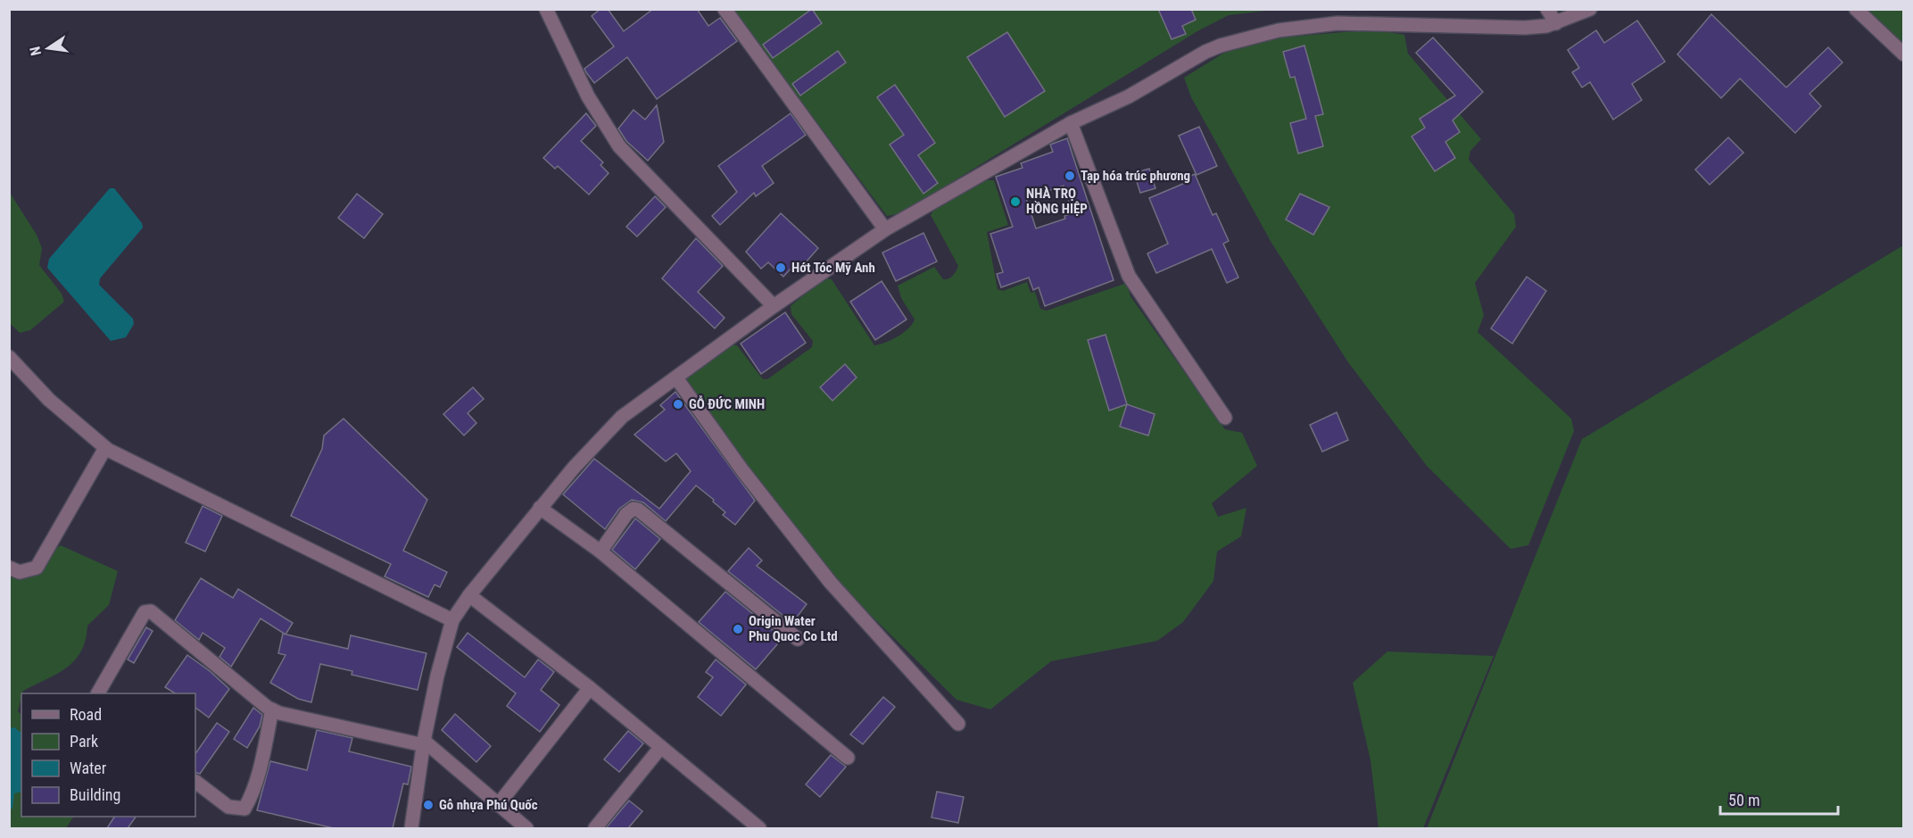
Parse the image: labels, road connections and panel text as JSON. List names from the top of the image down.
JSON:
{
  "places": [
    "Tạp hóa trúc phương",
    "NHÀ TRỌ HỒNG HIỆP",
    "Hớt Tóc Mỹ Anh",
    "GỖ ĐỨC MINH",
    "Origin Water Phu Quoc Co Ltd",
    "Gỗ nhựa Phú Quốc"
  ],
  "legend": [
    "Road",
    "Park",
    "Water",
    "Building"
  ],
  "scale_bar": "50 m",
  "north": "left"
}
